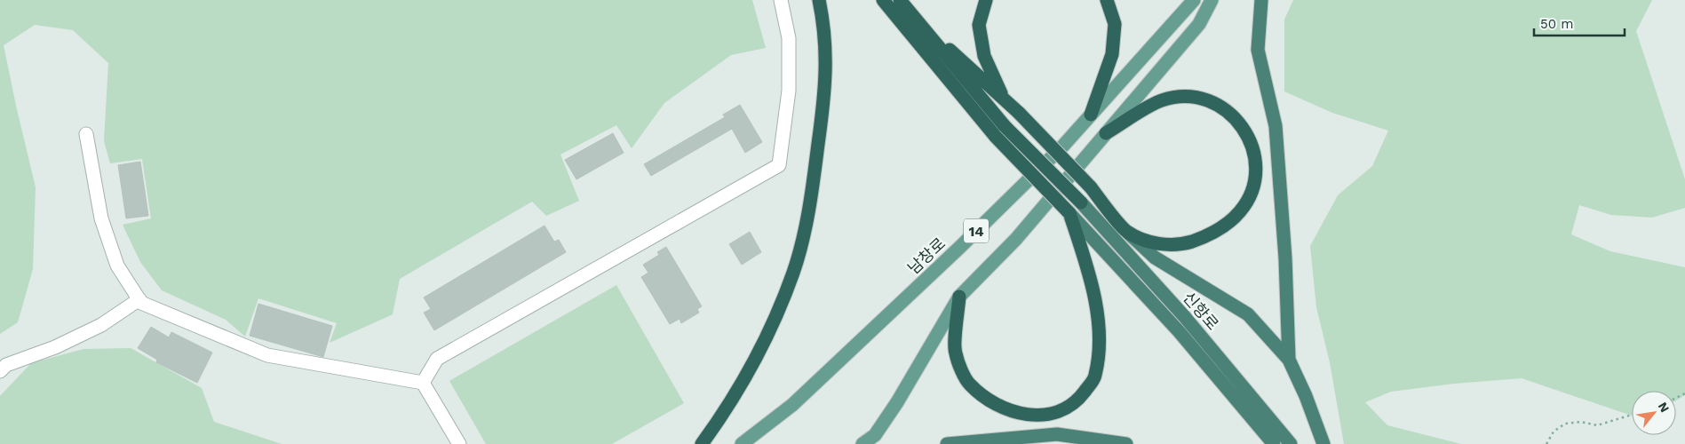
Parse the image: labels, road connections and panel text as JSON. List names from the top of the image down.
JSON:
{
  "streets": {
    "highway": ["신항로"],
    "main road": ["14", "남창로"]
  },
  "scale_bar": "50 m",
  "north": "top right"
}
